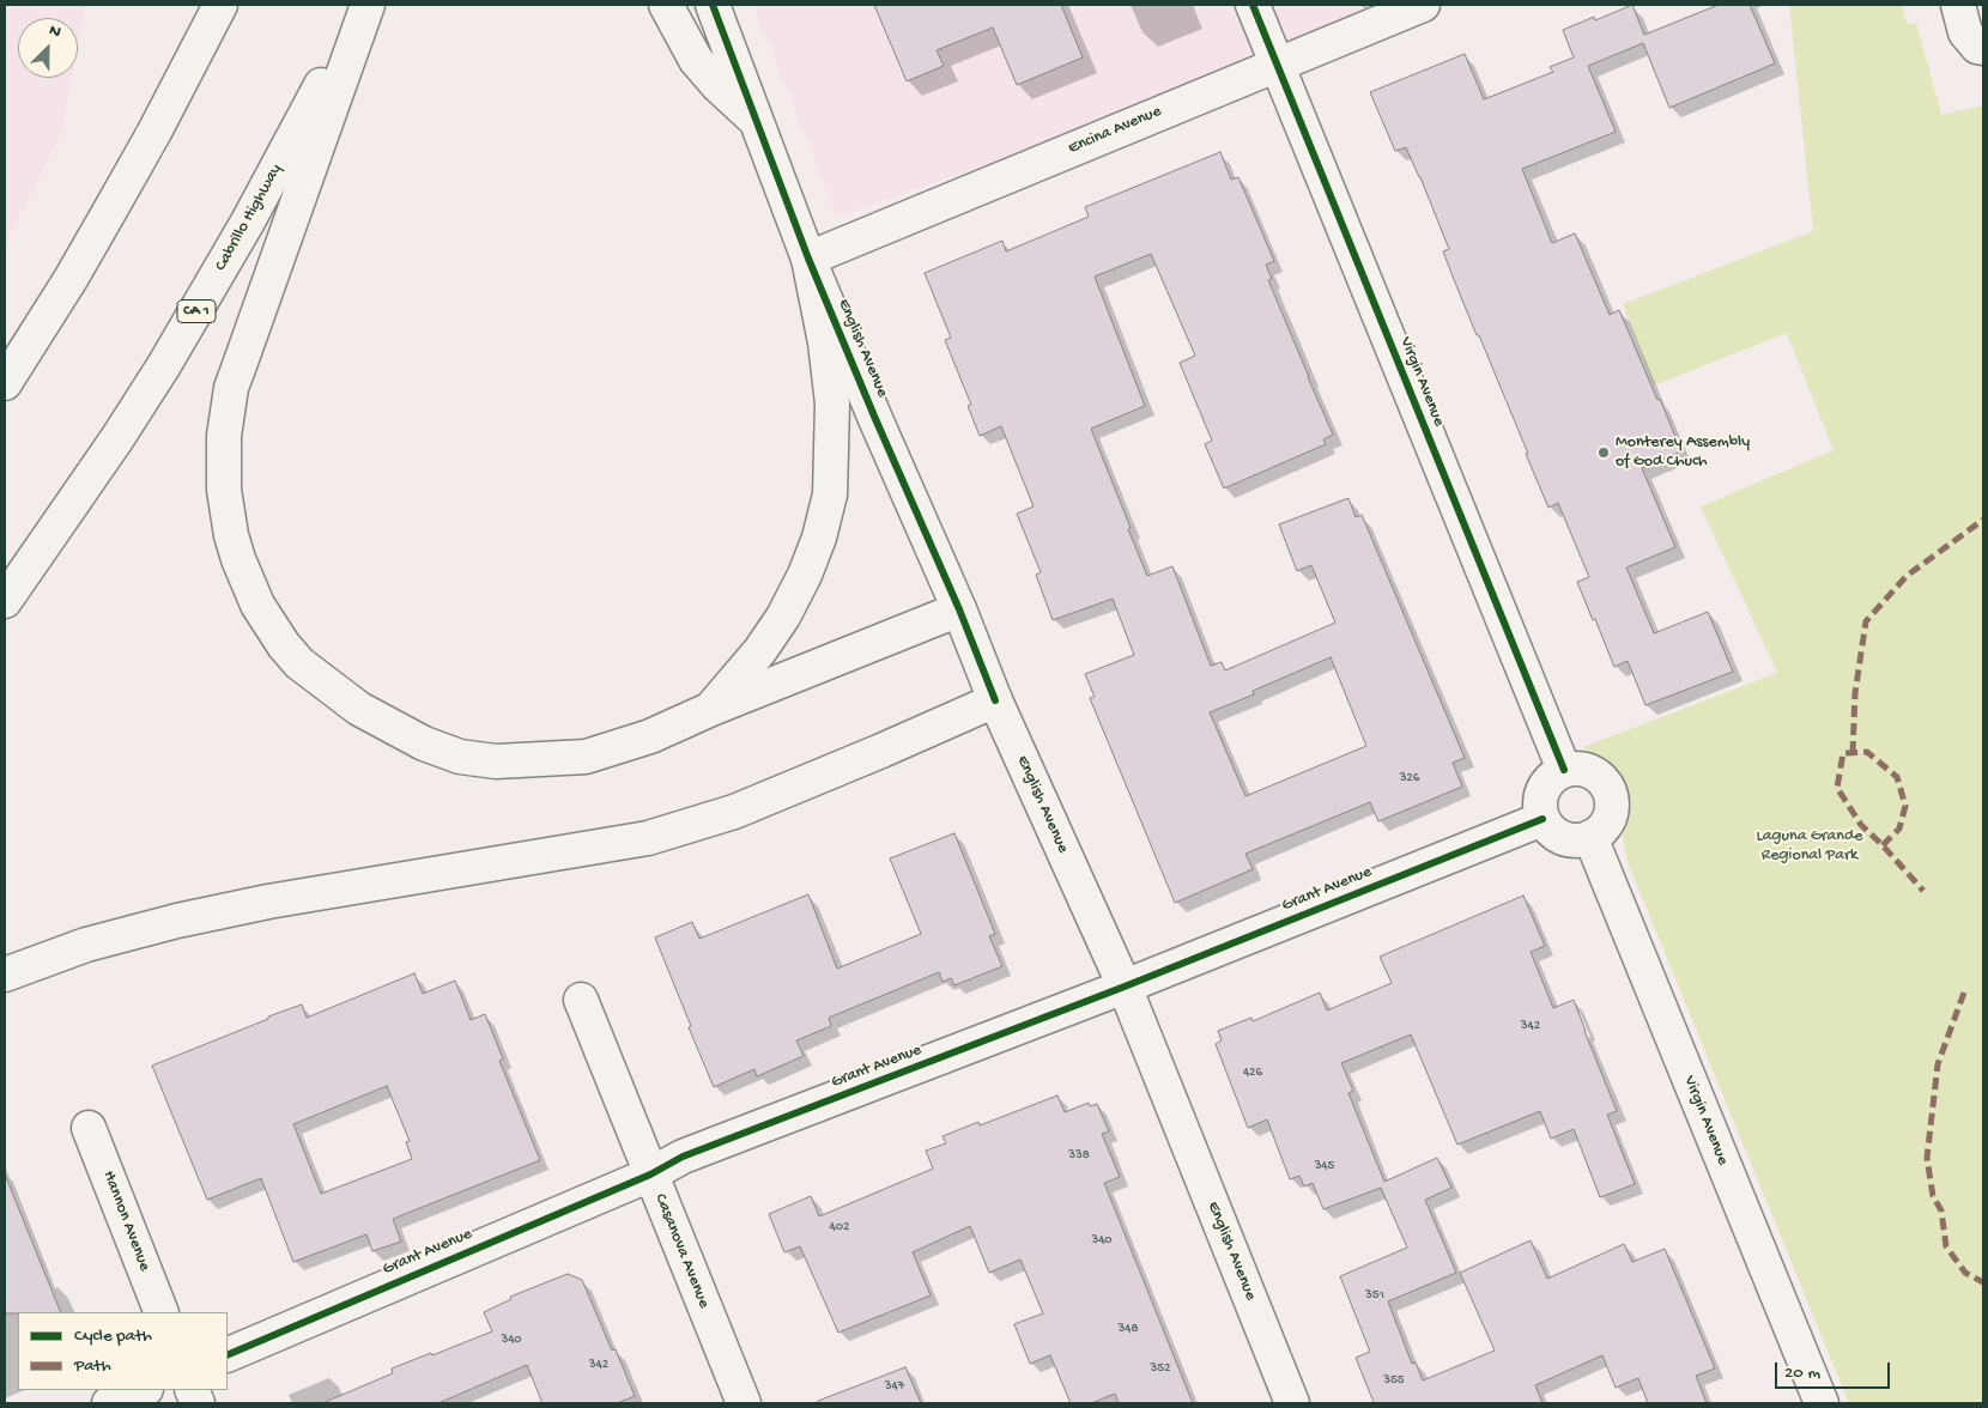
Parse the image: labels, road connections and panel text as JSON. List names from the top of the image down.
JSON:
{
  "streets": {
    "main road": [
      "Encina Avenue",
      "Cabrillo Highway",
      "CA 1",
      "English Avenue",
      "Virgin Avenue",
      "Grant Avenue",
      "Hannon Avenue",
      "Casanova Avenue"
    ]
  },
  "crossings": [
    ["Encina Avenue", "English Avenue"],
    ["Encina Avenue", "Virgin Avenue"],
    ["English Avenue", "Grant Avenue"],
    ["Virgin Avenue", "Grant Avenue"],
    ["Grant Avenue", "Casanova Avenue"]
  ],
  "parks": ["Laguna Grande Regional Park"],
  "places": ["Monterey Assembly of God Chuch"],
  "house_numbers": [
    "326",
    "342",
    "426",
    "338",
    "345",
    "402",
    "340",
    "351",
    "348",
    "340",
    "342",
    "352",
    "355",
    "347"
  ],
  "legend": ["Cycle path", "Path"],
  "scale_bar": "20 m",
  "north": "top right"
}
